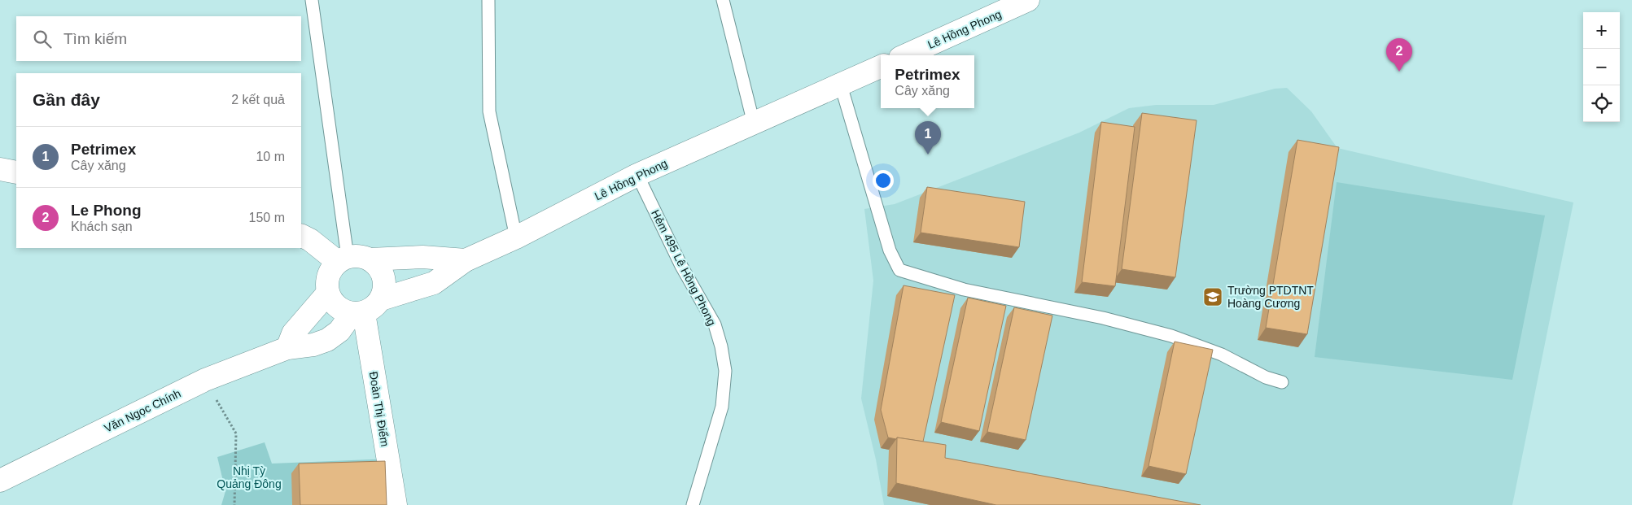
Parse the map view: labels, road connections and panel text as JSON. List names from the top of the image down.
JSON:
{
  "streets": {
    "main road": ["Lê Hồng Phong", "Đoàn Thị Điểm", "Văn Ngọc Chính"],
    "lane": ["Hẻm 495 Lê Hồng Phong"]
  },
  "crossings": [
    ["Lê Hồng Phong", "Hẻm 495 Lê Hồng Phong"],
    ["Lê Hồng Phong", "Đoàn Thị Điểm"],
    ["Lê Hồng Phong", "Văn Ngọc Chính"],
    ["Đoàn Thị Điểm", "Văn Ngọc Chính"]
  ],
  "parks": ["Nhị Tỳ Quảng Đông"],
  "places": {
    "school or university": ["Trường PTDTNT Hoàng Cương"]
  },
  "page": {
    "map_buttons": ["+", "−"],
    "search": "Tìm kiếm",
    "pins": ["2", "1"],
    "popup": ["Petrimex", "Cây xăng"],
    "heading": ["Gần đây", "2 kết quả"],
    "list": [
      {
        "mark": "1",
        "name": "Petrimex",
        "note": "Cây xăng",
        "value": "10 m"
      },
      {
        "mark": "2",
        "name": "Le Phong",
        "note": "Khách sạn",
        "value": "150 m"
      }
    ]
  }
}
